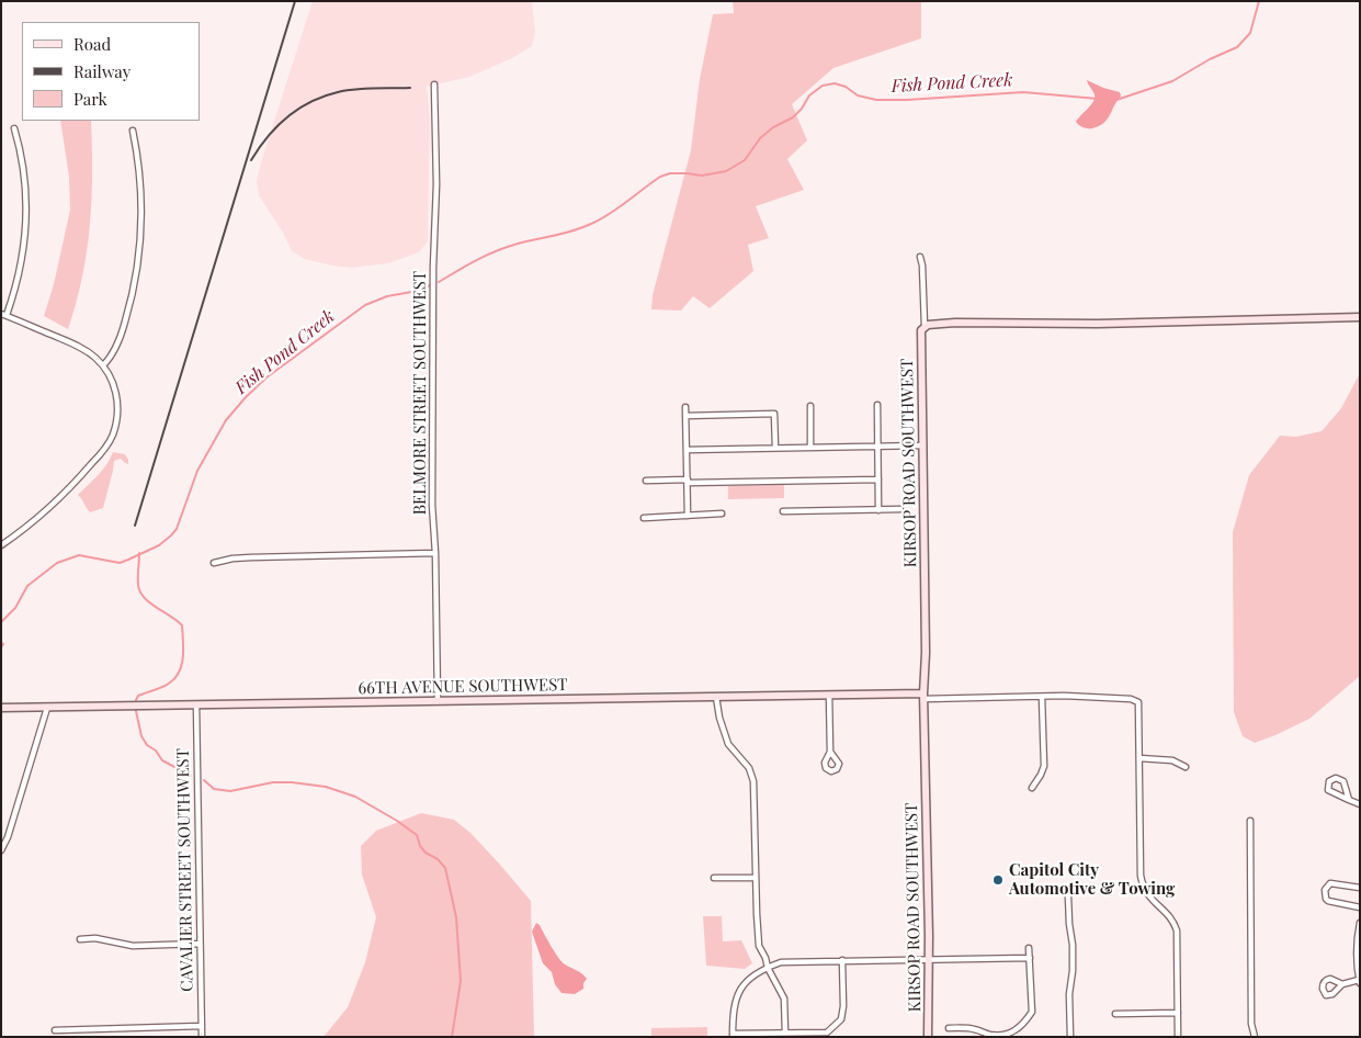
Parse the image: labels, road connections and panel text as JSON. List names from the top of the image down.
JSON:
{
  "streets": {
    "street": [
      "BELMORE STREET SOUTHWEST",
      "KIRSOP ROAD SOUTHWEST",
      "66TH AVENUE SOUTHWEST",
      "CAVALIER STREET SOUTHWEST"
    ]
  },
  "crossings": [
    ["BELMORE STREET SOUTHWEST", "66TH AVENUE SOUTHWEST"],
    ["KIRSOP ROAD SOUTHWEST", "66TH AVENUE SOUTHWEST"],
    ["66TH AVENUE SOUTHWEST", "CAVALIER STREET SOUTHWEST"]
  ],
  "water": ["Fish Pond Creek"],
  "places": ["Capitol City Automotive & Towing"],
  "legend": ["Road", "Railway", "Park"]
}
